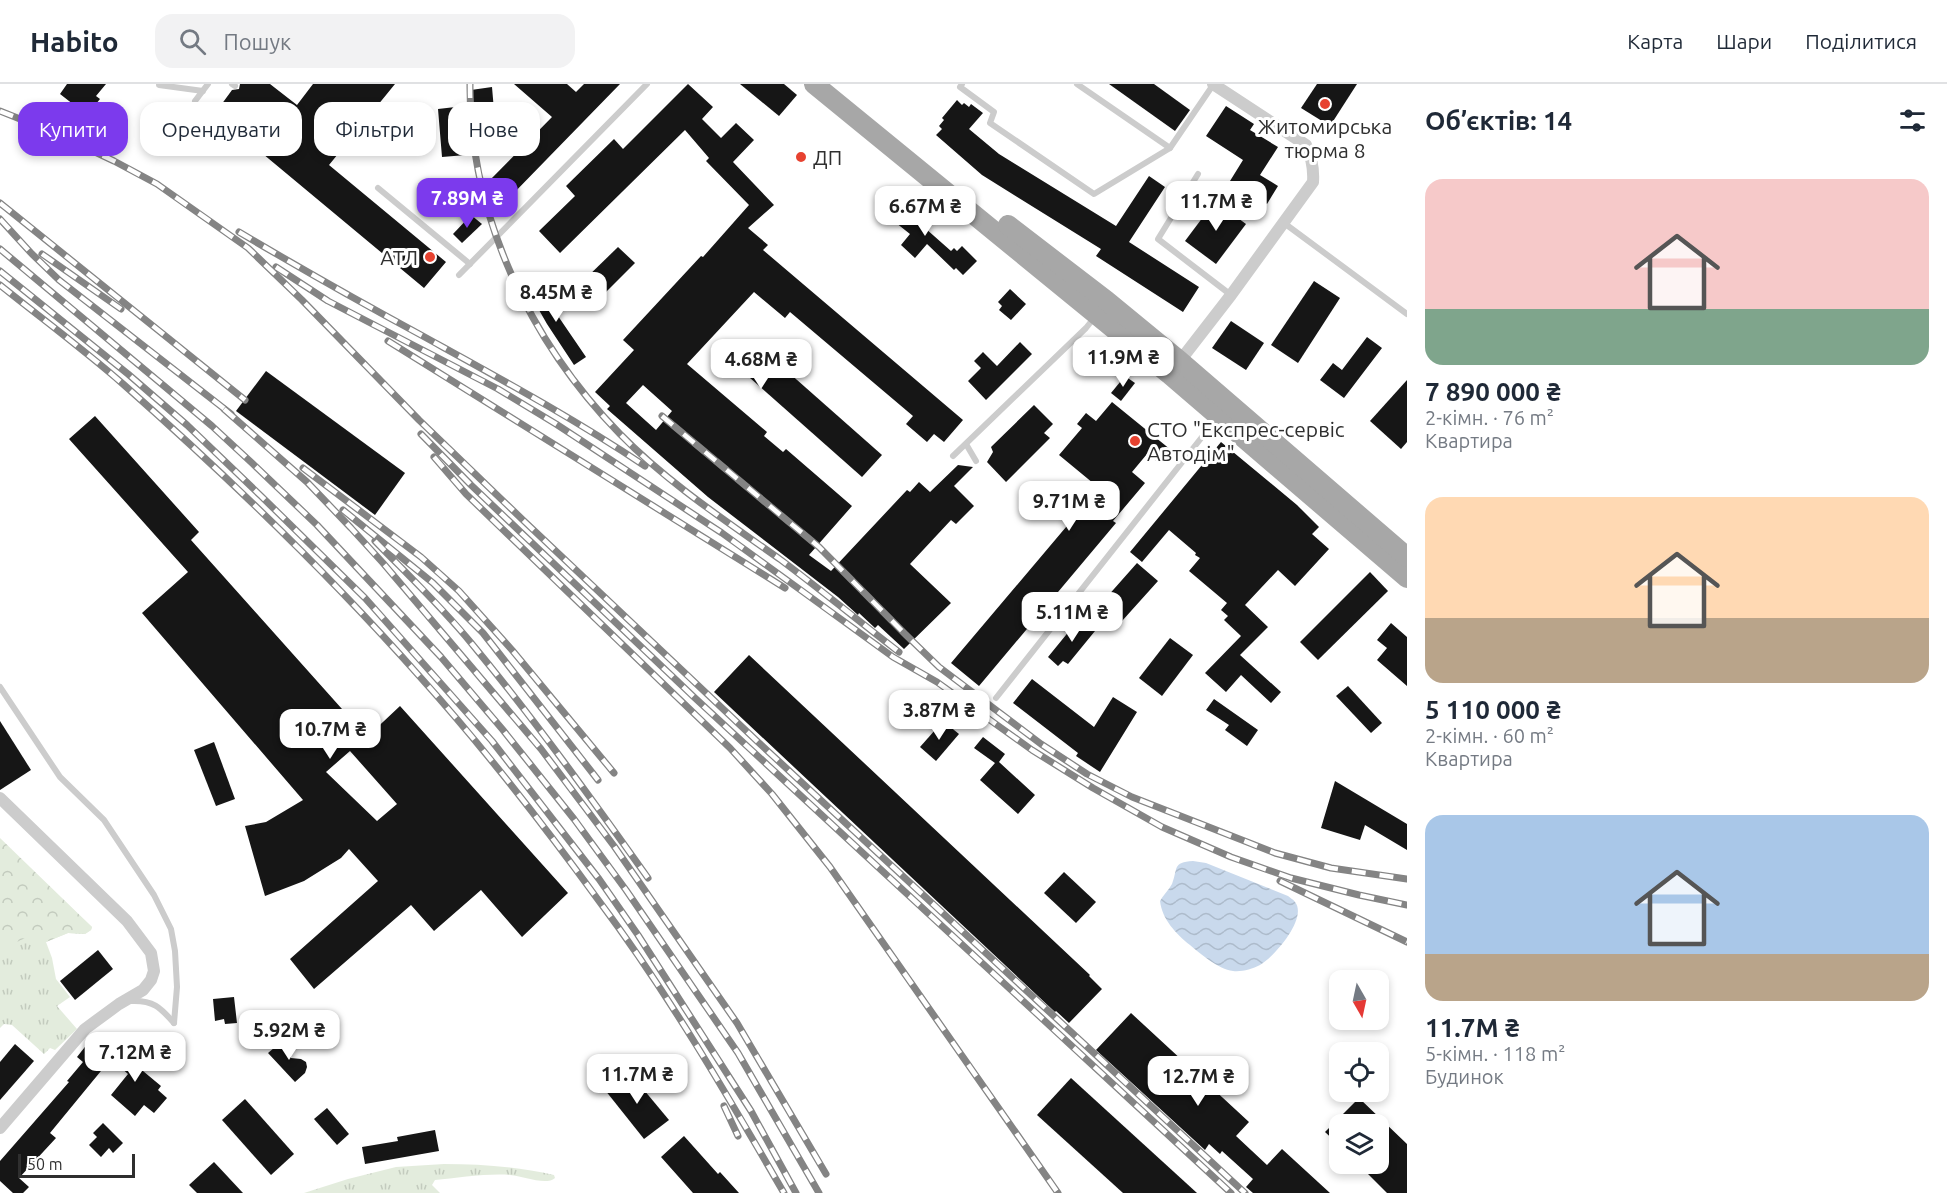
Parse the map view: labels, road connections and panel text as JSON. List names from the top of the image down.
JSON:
{
  "places": [
    "Житомирська тюрма 8",
    "ДП",
    "АТЛ",
    "СТО \"Експрес-сервіс Автодім\""
  ],
  "scale_bar": "50 m",
  "north": "bottom",
  "page": {
    "header": "Habito",
    "search": "Пошук",
    "nav": ["Карта", "Шари", "Поділитися"],
    "heading": "Об’єктів: 14",
    "chip": [
      "Купити",
      "Орендувати",
      "Фільтри",
      "Нове"
    ],
    "list": [
      {
        "name": "7 890 000 ₴",
        "note": "2-кімн. · 76 m² · Квартира"
      },
      {
        "name": "5 110 000 ₴",
        "note": "2-кімн. · 60 m² · Квартира"
      },
      {
        "name": "11.7M ₴",
        "note": "5-кімн. · 118 m² · Будинок"
      }
    ],
    "price": [
      "7.89M ₴",
      "11.7M ₴",
      "6.67M ₴",
      "8.45M ₴",
      "11.9M ₴",
      "4.68M ₴",
      "9.71M ₴",
      "5.11M ₴",
      "3.87M ₴",
      "10.7M ₴",
      "5.92M ₴",
      "7.12M ₴",
      "11.7M ₴",
      "12.7M ₴"
    ],
    "scale": "50 m"
  }
}
